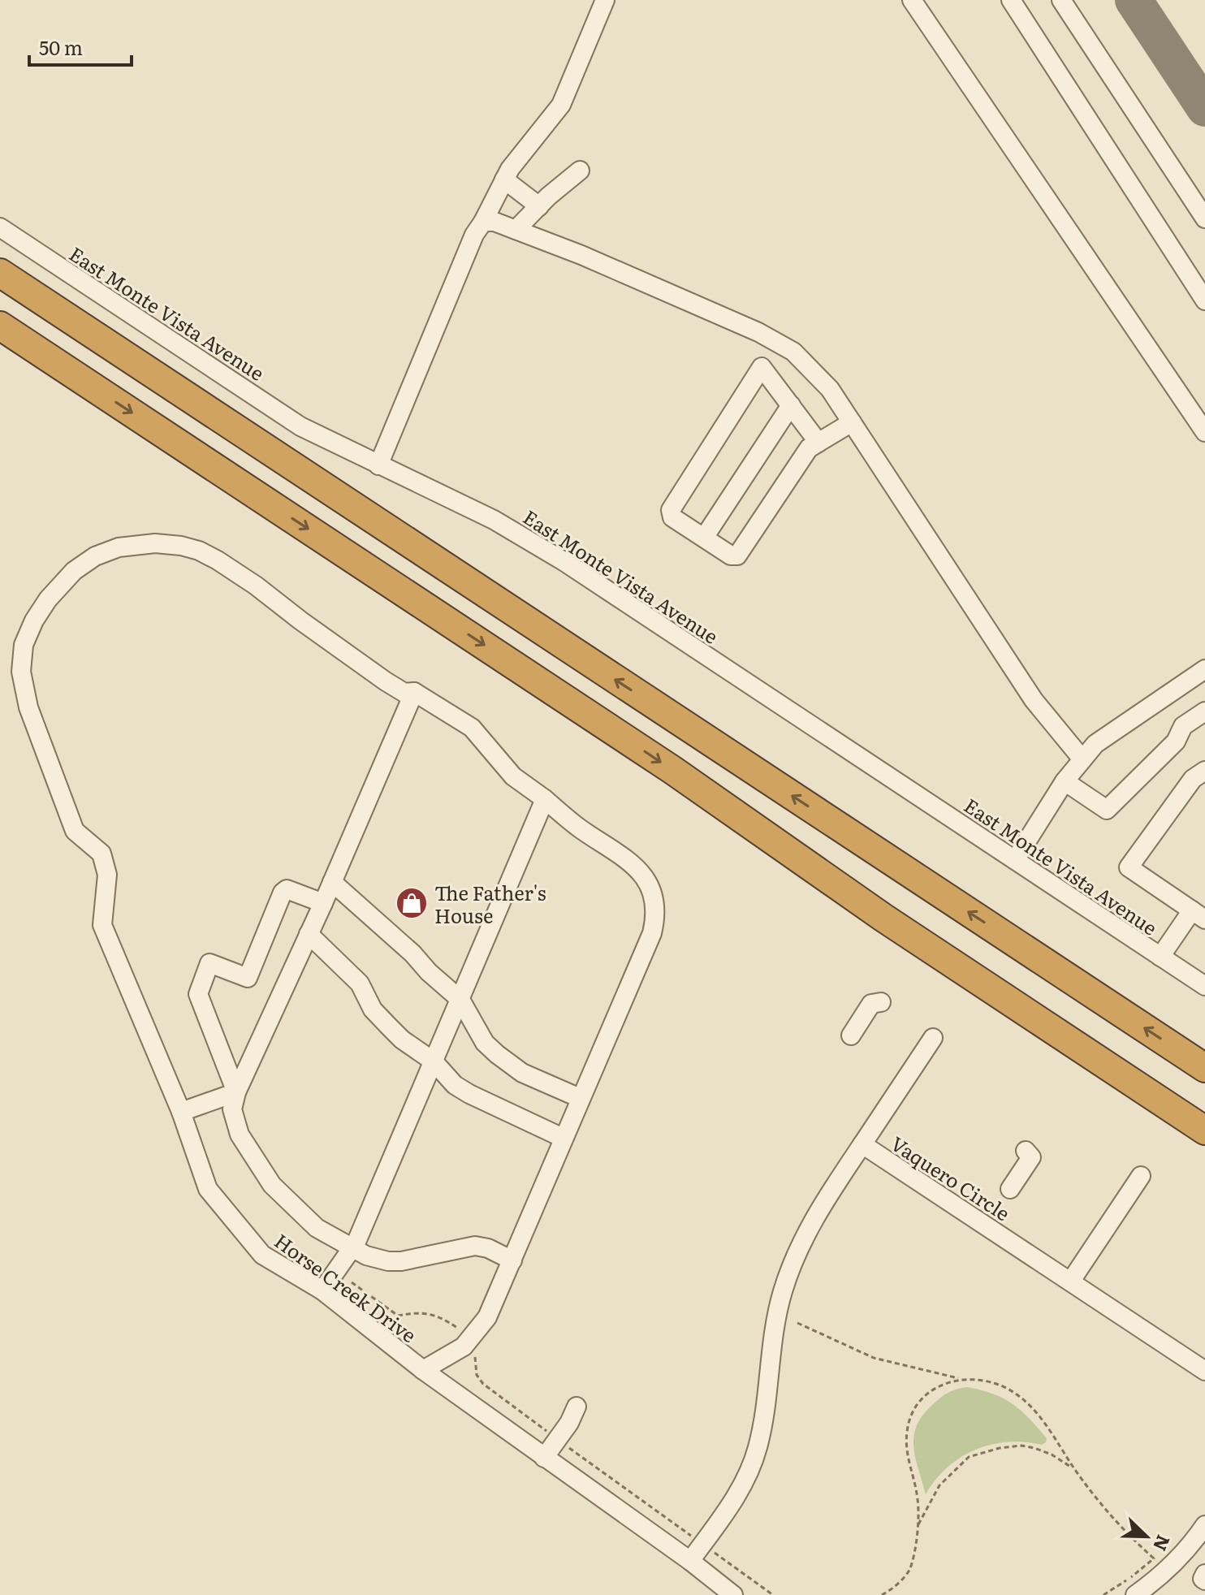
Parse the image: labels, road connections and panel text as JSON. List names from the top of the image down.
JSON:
{
  "streets": {
    "street": ["East Monte Vista Avenue", "Vaquero Circle", "Horse Creek Drive"]
  },
  "crossings": [
    ["Vaquero Circle", "Horse Creek Drive"]
  ],
  "places": {
    "shop": ["The Father's House"]
  },
  "scale_bar": "50 m",
  "north": "bottom right"
}
